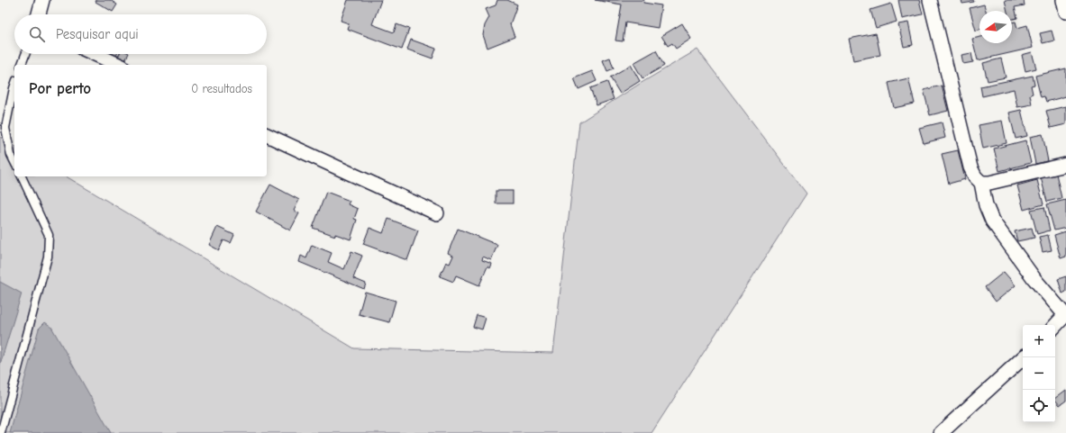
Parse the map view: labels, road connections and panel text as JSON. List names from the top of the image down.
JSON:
{
  "north": "left",
  "page": {
    "search": "Pesquisar aqui",
    "heading": ["Por perto", "0 resultados"],
    "map_buttons": ["+", "−"]
  }
}
